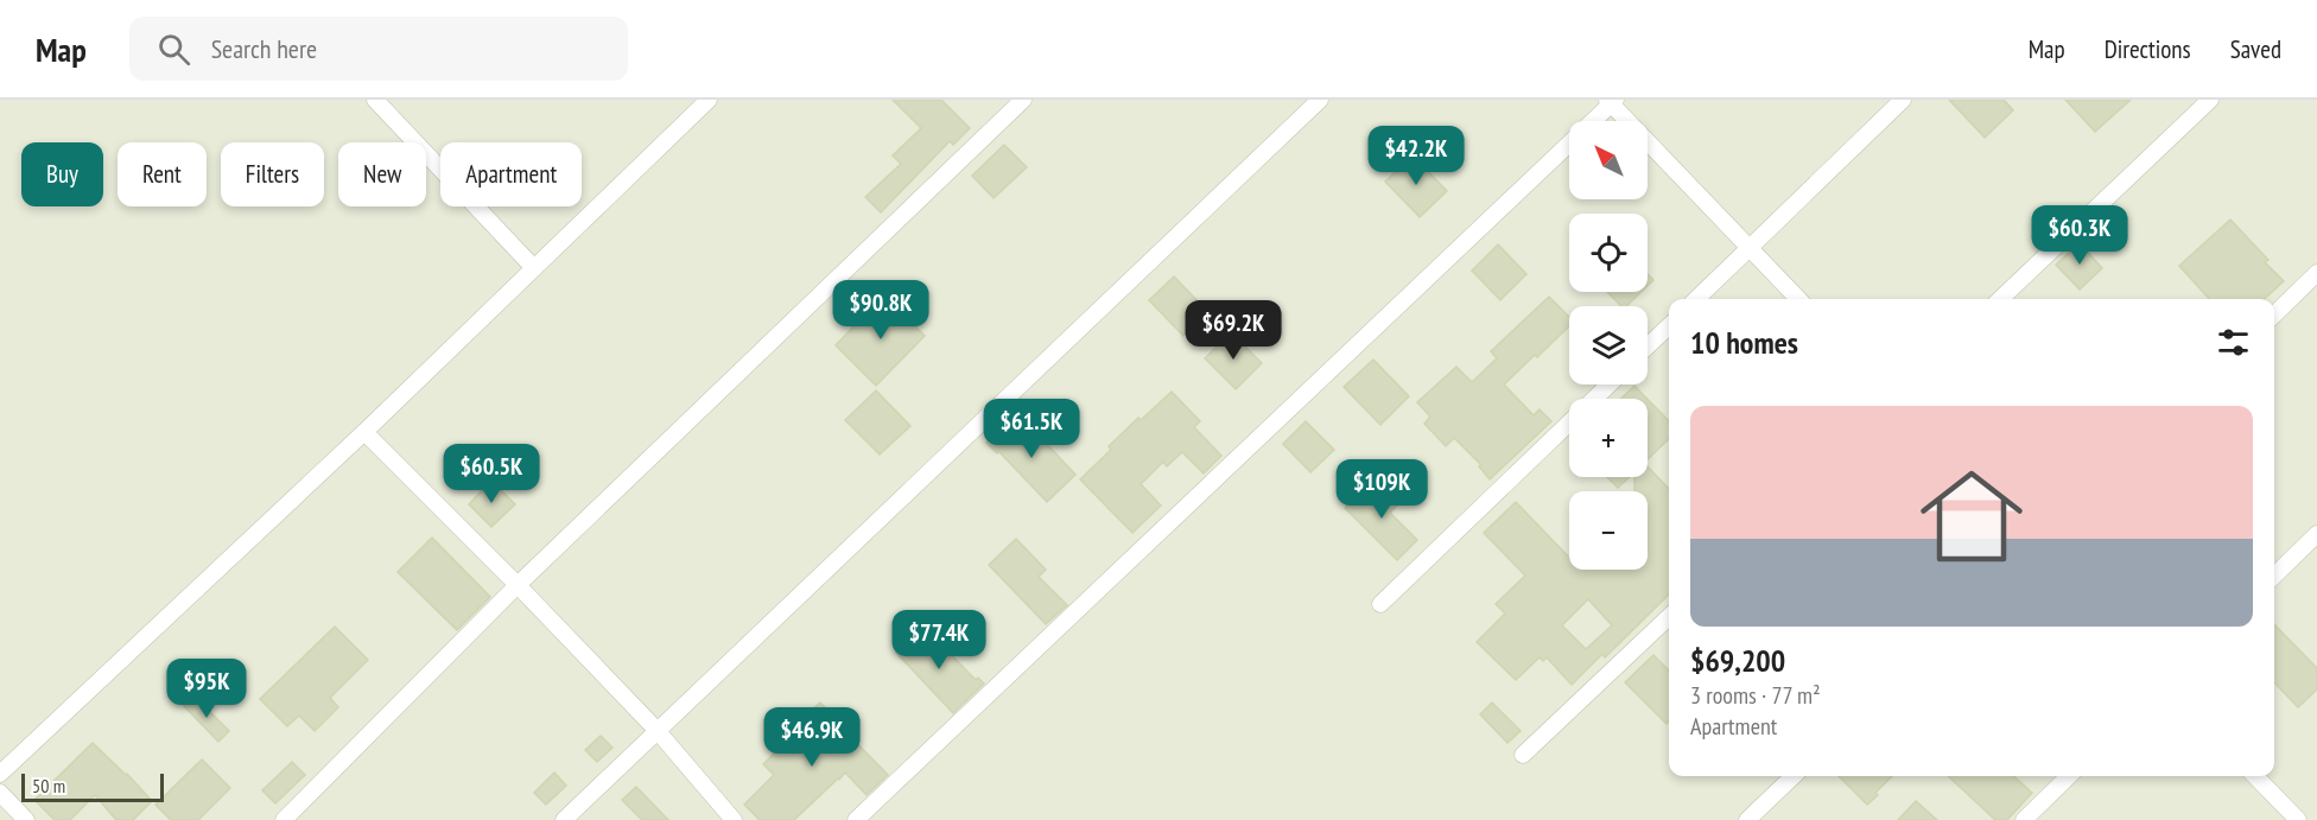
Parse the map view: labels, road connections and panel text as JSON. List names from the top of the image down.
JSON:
{
  "scale_bar": "50 m",
  "north": "top left",
  "page": {
    "header": "Map",
    "search": "Search here",
    "nav": ["Map", "Directions", "Saved"],
    "map_buttons": ["+", "−"],
    "price": [
      "$42.2K",
      "$60.3K",
      "$90.8K",
      "$69.2K",
      "$61.5K",
      "$60.5K",
      "$109K",
      "$77.4K",
      "$95K",
      "$46.9K"
    ],
    "chip": [
      "Buy",
      "Rent",
      "Filters",
      "New",
      "Apartment"
    ],
    "heading": "10 homes",
    "list": [
      {
        "name": "$69,200",
        "note": "3 rooms · 77 m² · Apartment"
      }
    ],
    "scale": "50 m"
  }
}
